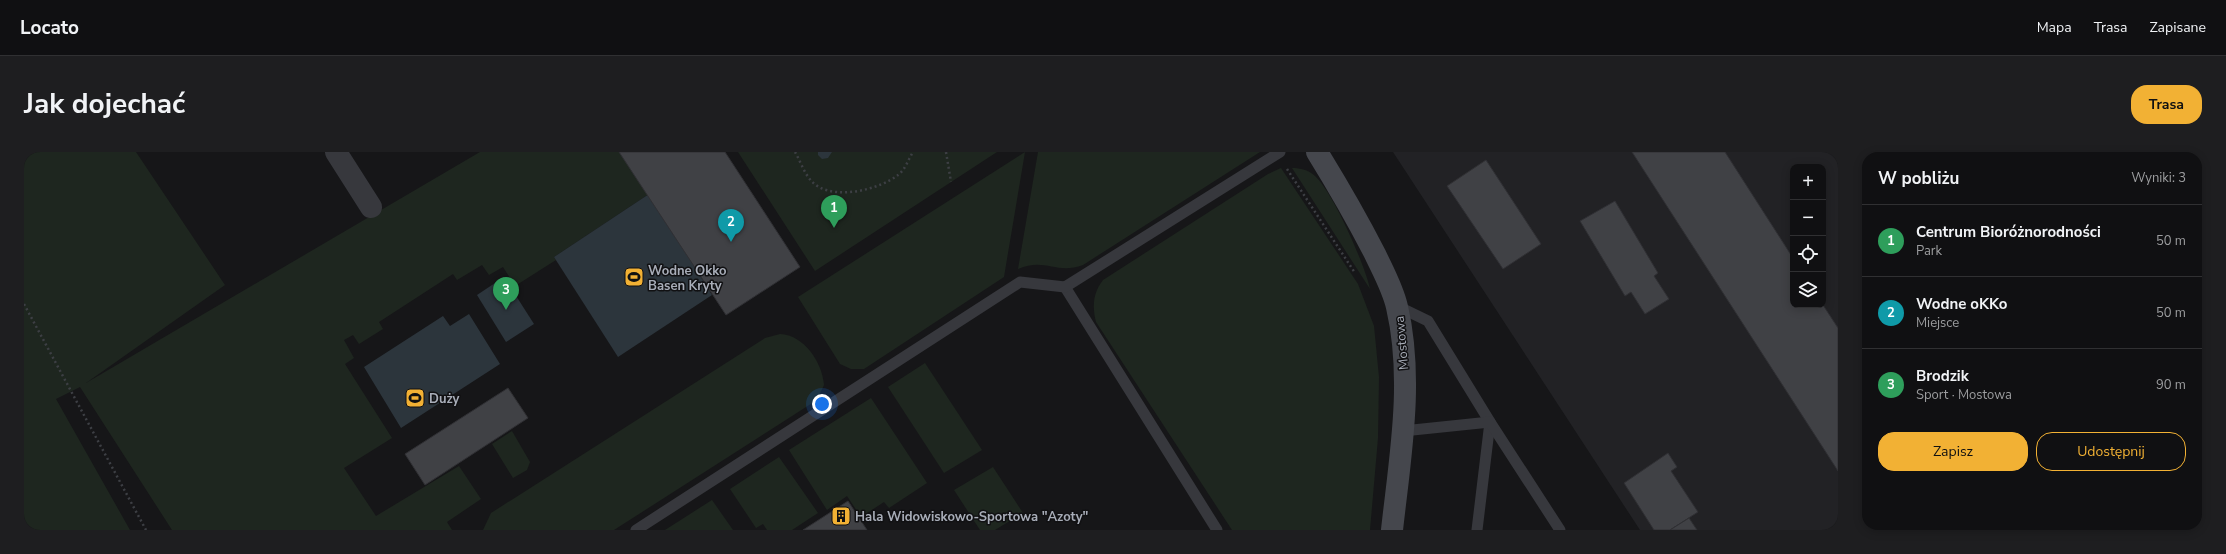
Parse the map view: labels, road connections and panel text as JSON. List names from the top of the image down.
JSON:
{
  "streets": {
    "street": ["Mostowa"]
  },
  "places": {
    "sports": ["Wodne Okko Basen Kryty", "Duży"],
    "building": ["Hala Widowiskowo-Sportowa \"Azoty\""]
  },
  "page": {
    "header": "Locato",
    "nav": ["Mapa", "Trasa", "Zapisane"],
    "title": "Jak dojechać",
    "buttons": [
      "Trasa",
      ["Zapisz", "Udostępnij"]
    ],
    "heading": ["W pobliżu", "Wyniki: 3"],
    "map_buttons": ["+", "−"],
    "pins": ["1", "2", "3"],
    "list": [
      {
        "mark": "1",
        "name": "Centrum Bioróżnorodności",
        "note": "Park",
        "value": "50 m"
      },
      {
        "mark": "2",
        "name": "Wodne oKKo",
        "note": "Miejsce",
        "value": "50 m"
      },
      {
        "mark": "3",
        "name": "Brodzik",
        "note": "Sport · Mostowa",
        "value": "90 m"
      }
    ]
  }
}
